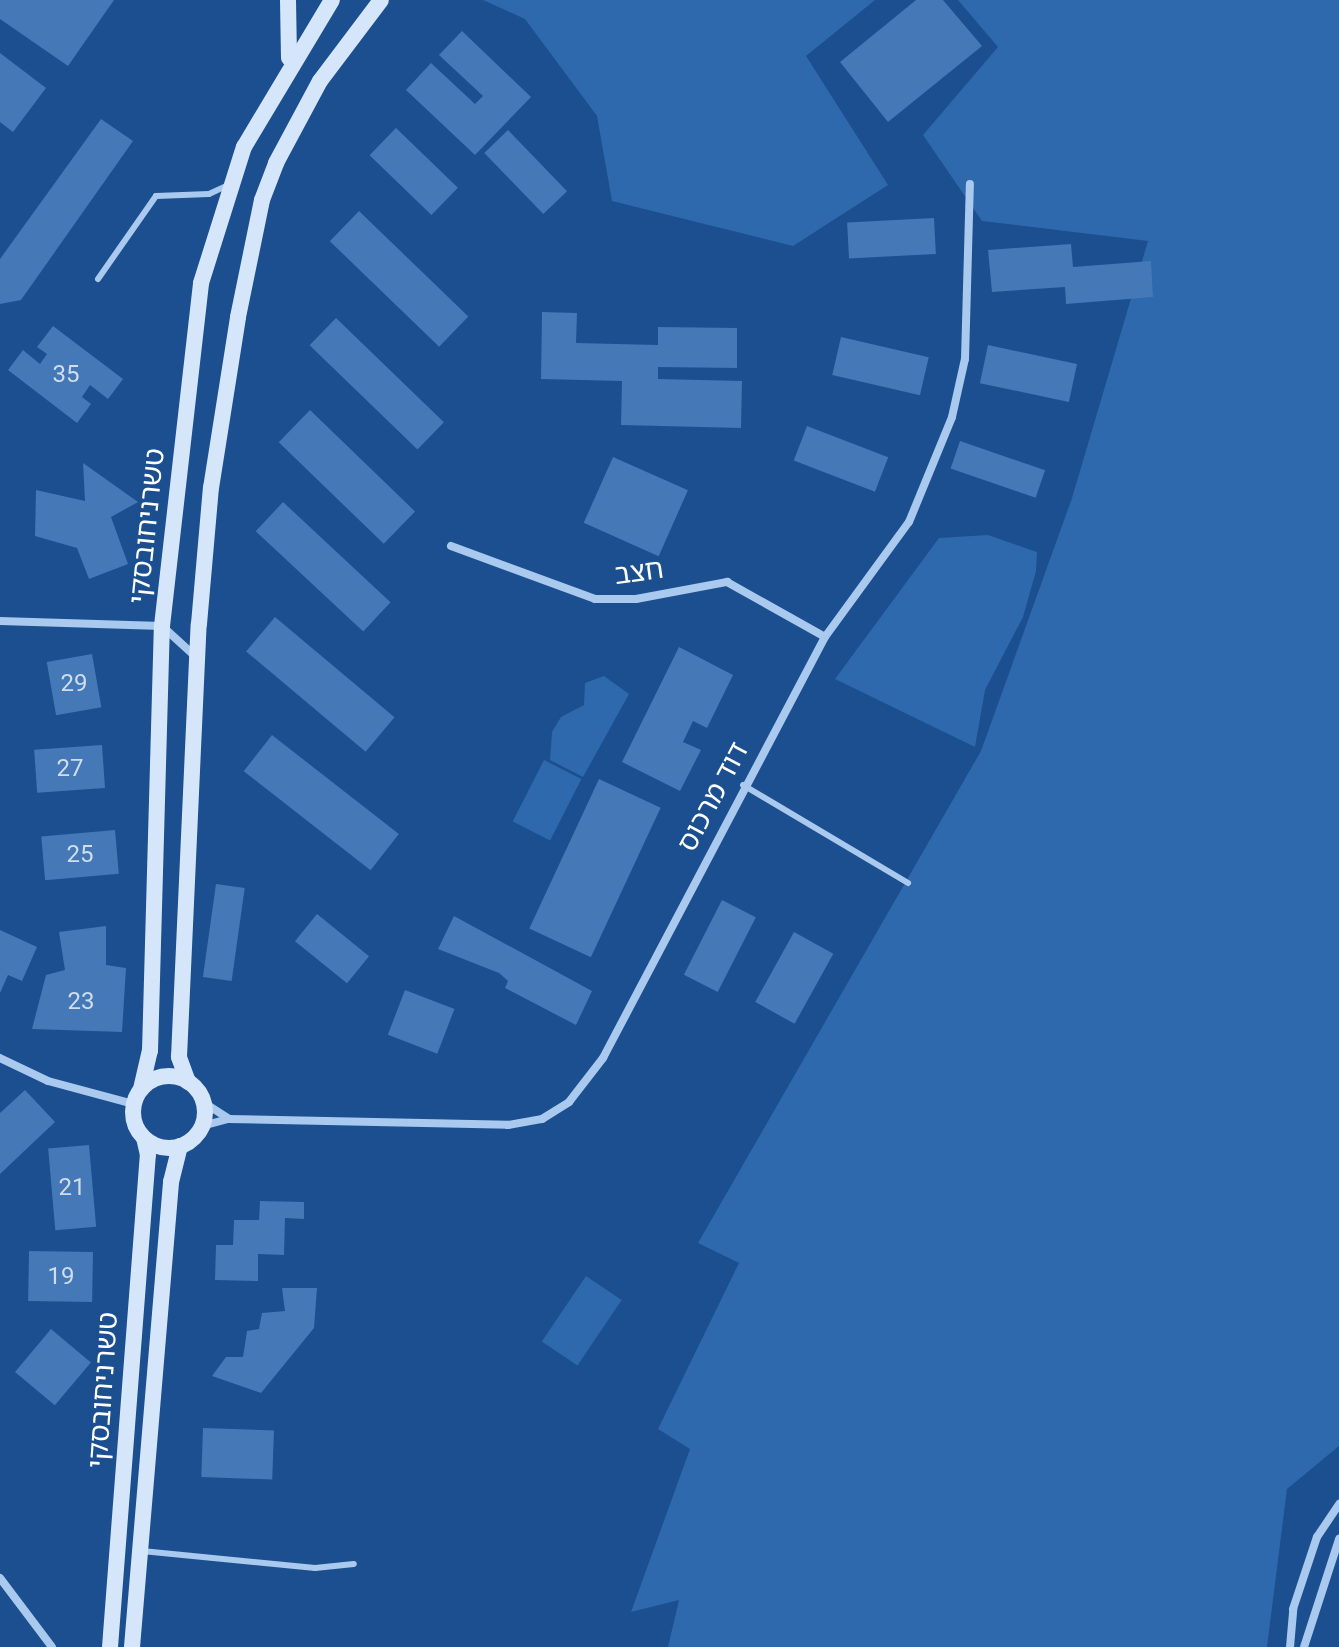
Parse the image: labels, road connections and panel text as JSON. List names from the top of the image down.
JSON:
{
  "streets": {
    "street": ["טשרניחובסקי", "חצב", "דוד מרכוס"]
  },
  "crossings": [
    ["טשרניחובסקי", "דוד מרכוס"],
    ["חצב", "דוד מרכוס"]
  ],
  "house_numbers": [
    "35",
    "29",
    "27",
    "25",
    "23",
    "21",
    "19"
  ]
}
